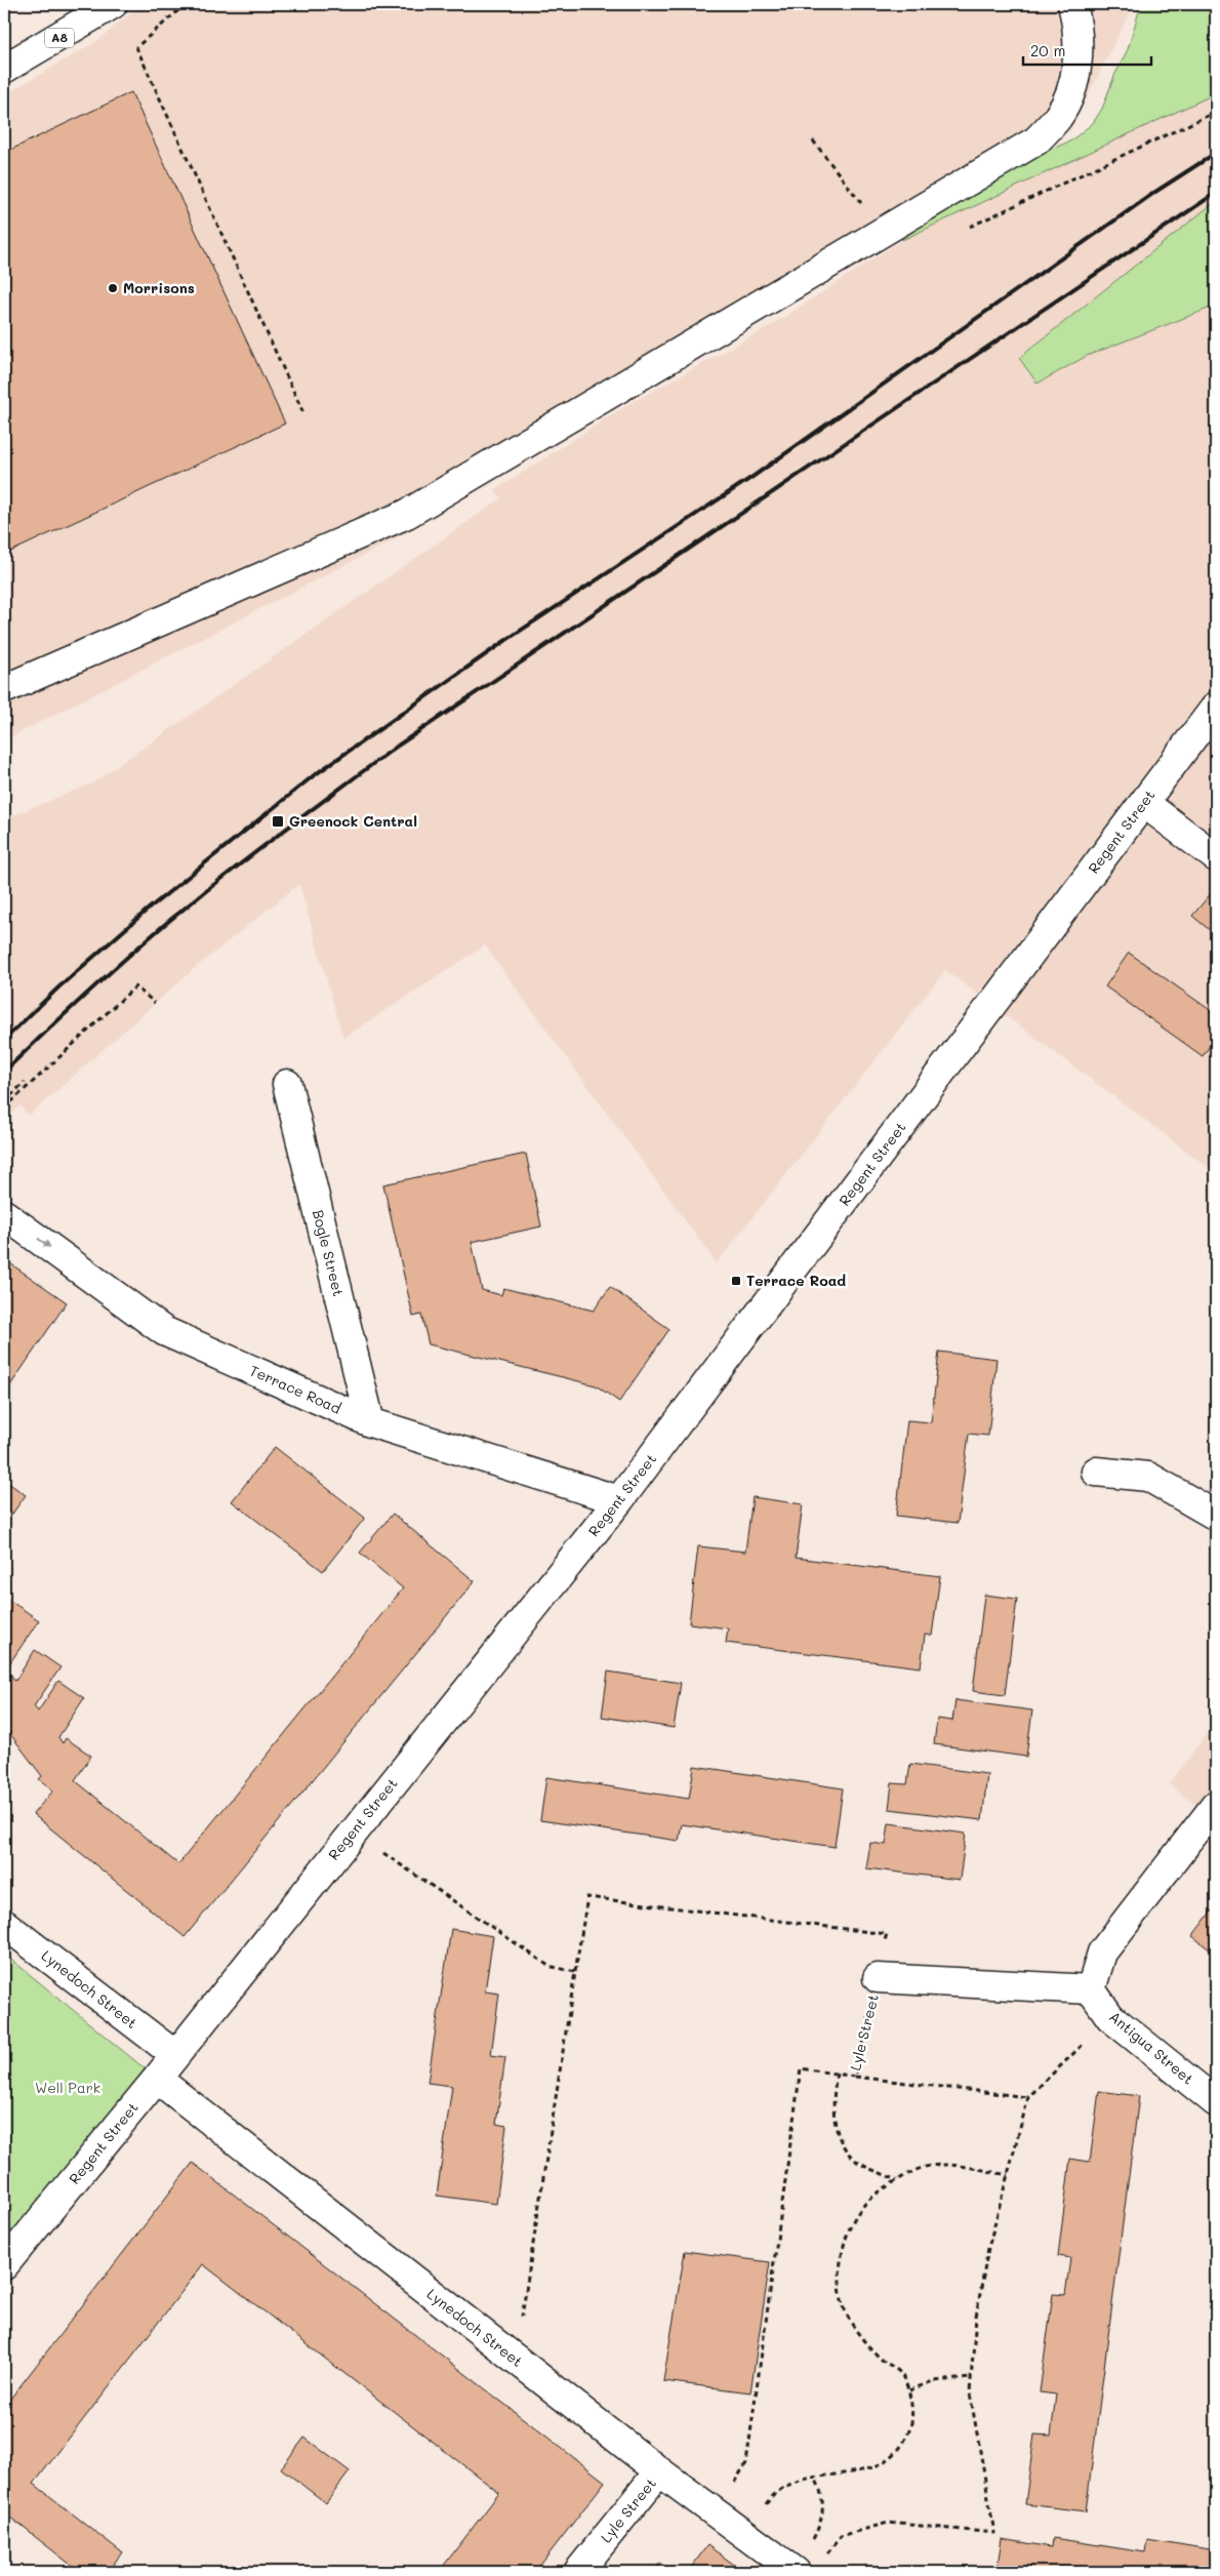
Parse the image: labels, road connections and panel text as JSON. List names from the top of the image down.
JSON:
{
  "streets": {
    "main road": [
      "A8",
      "Regent Street",
      "Bogle Street",
      "Terrace Road",
      "Lynedoch Street",
      "Lyle Street",
      "Antigua Street"
    ]
  },
  "crossings": [
    ["Regent Street", "Terrace Road"],
    ["Regent Street", "Lynedoch Street"],
    ["Bogle Street", "Terrace Road"],
    ["Lynedoch Street", "Lyle Street"],
    ["Lyle Street", "Antigua Street"]
  ],
  "one_way": ["Terrace Road"],
  "parks": ["Well Park"],
  "places": {
    "other": ["Morrisons"],
    "transit": ["Greenock Central", "Terrace Road"]
  },
  "scale_bar": "20 m"
}
